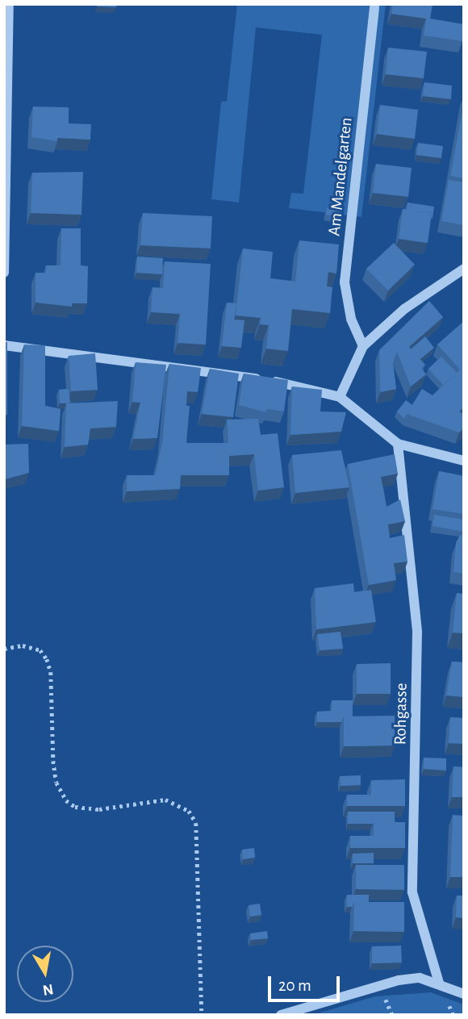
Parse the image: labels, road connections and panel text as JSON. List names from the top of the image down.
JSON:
{
  "streets": {
    "street": ["Am Mandelgarten", "Rohgasse"]
  },
  "scale_bar": "20 m",
  "north": "bottom"
}
